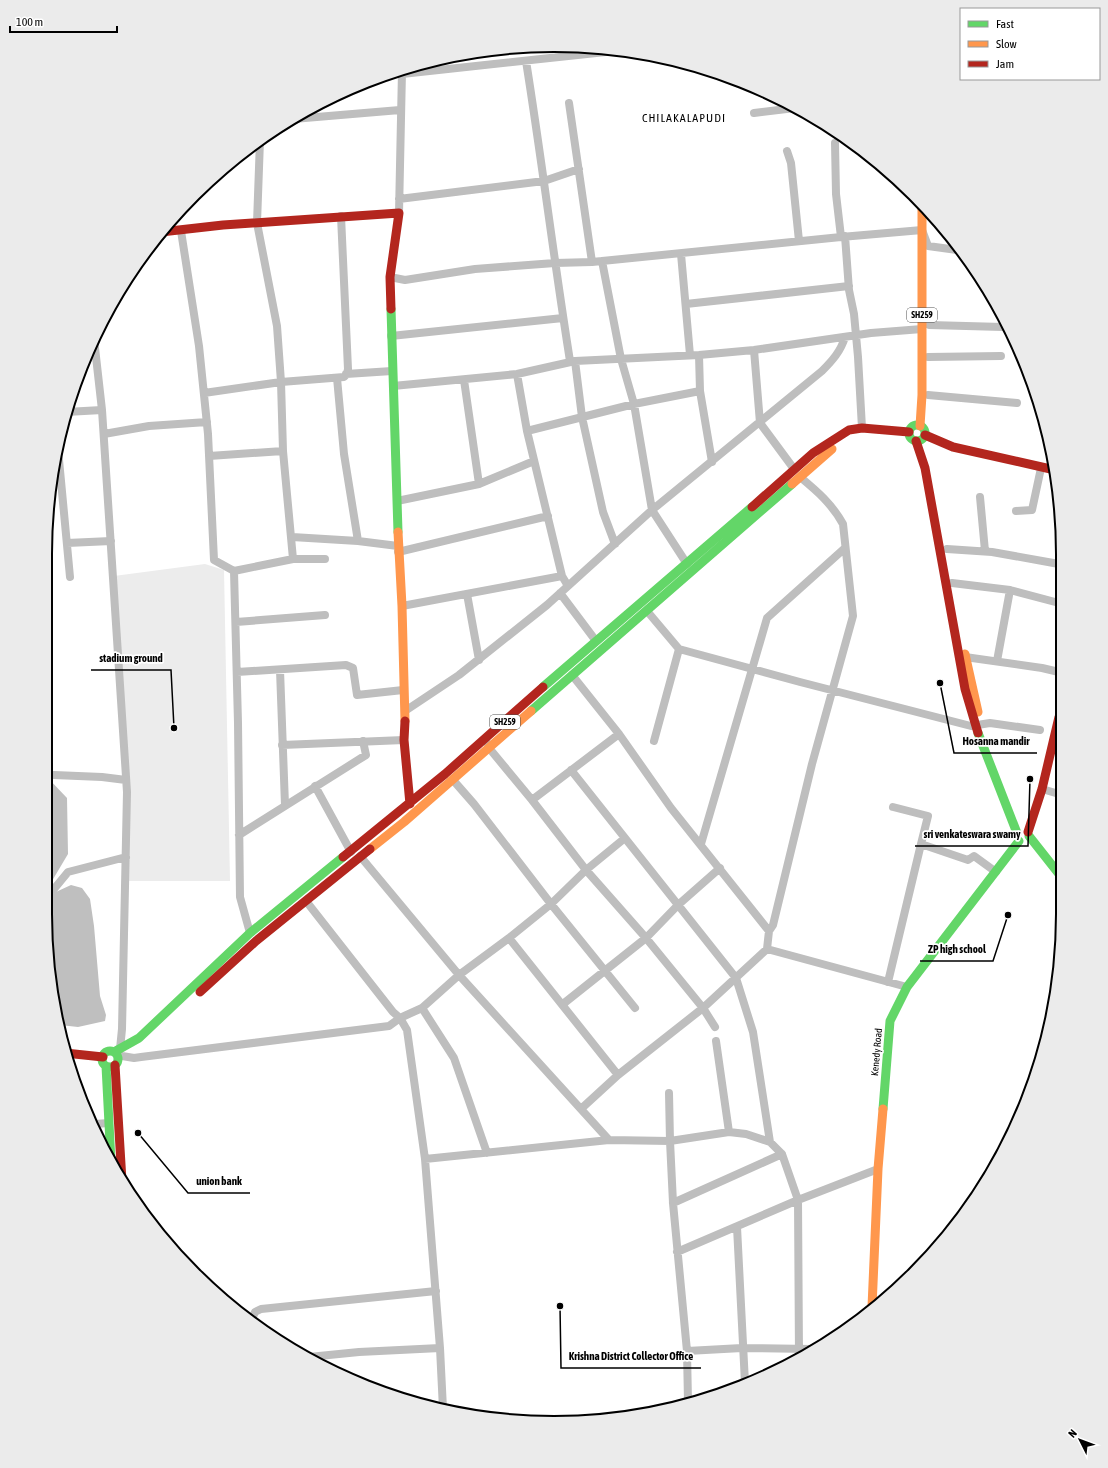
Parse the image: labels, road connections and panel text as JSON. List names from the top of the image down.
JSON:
{
  "streets": {
    "main road": ["SH259", "Kenedy Road"]
  },
  "districts": ["CHILAKALAPUDI"],
  "places": [
    "Hosanna mandir",
    "stadium ground",
    "sri venkateswara swamy",
    "ZP high school",
    "union bank",
    "Krishna District Collector Office"
  ],
  "legend": ["Fast", "Slow", "Jam"],
  "scale_bar": "100 m",
  "north": "top left"
}
